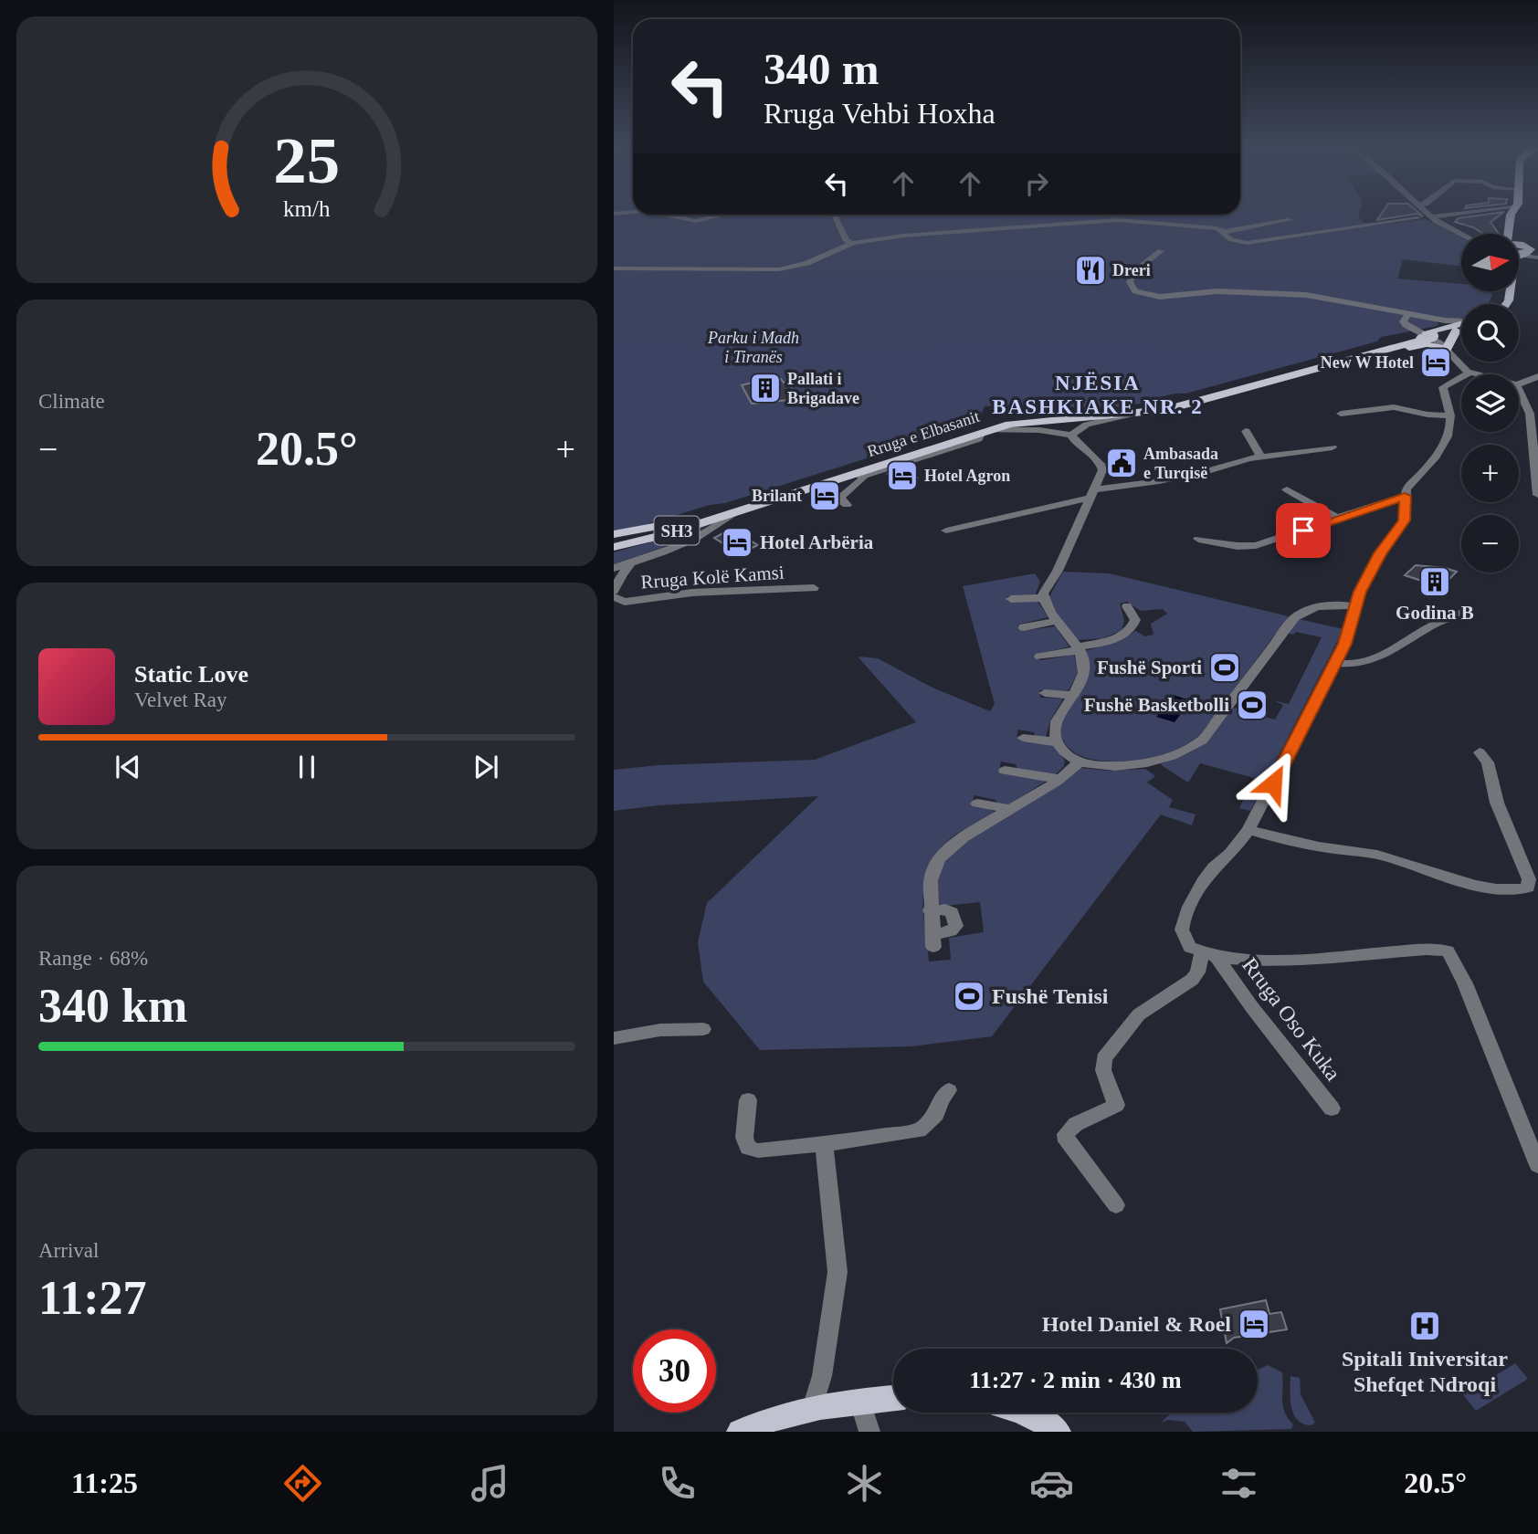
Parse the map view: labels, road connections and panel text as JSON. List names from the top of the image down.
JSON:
{
  "streets": {
    "main road": ["Rruga e Elbasanit", "SH3"],
    "street": ["Rruga Kolë Kamsi", "Rruga Oso Kuka"]
  },
  "districts": ["NJËSIA BASHKIAKE NR. 2"],
  "parks": ["Parku i Madh i Tiranës"],
  "places": {
    "restaurant": ["Dreri"],
    "hotel": [
      "New W Hotel",
      "Hotel Agron",
      "Brilant",
      "Hotel Arbëria",
      "Hotel Daniel & Roel"
    ],
    "building": ["Pallati i Brigadave", "Godina B"],
    "public building": ["Ambasada e Turqisë"],
    "sports": ["Fushë Sporti", "Fushë Basketbolli", "Fushë Tenisi"],
    "hospital": ["Spitali Iniversitar Shefqet Ndroqi"]
  },
  "north": "right",
  "page": {
    "turn": ["340 m", "Rruga Vehbi Hoxha"],
    "map_buttons": ["+", "−"],
    "tile": [
      "Climate",
      ["Range · 68%", "340 km"],
      ["Arrival", "11:27"]
    ],
    "heat": ["−", "20.5°", "+"],
    "song": ["Static Love", "Velvet Ray"],
    "limit": "30",
    "trip": "11:27 · 2 min · 430 m",
    "tabs": ["11:25", "20.5°"],
    "gauge": ["25", "km/h"]
  }
}
